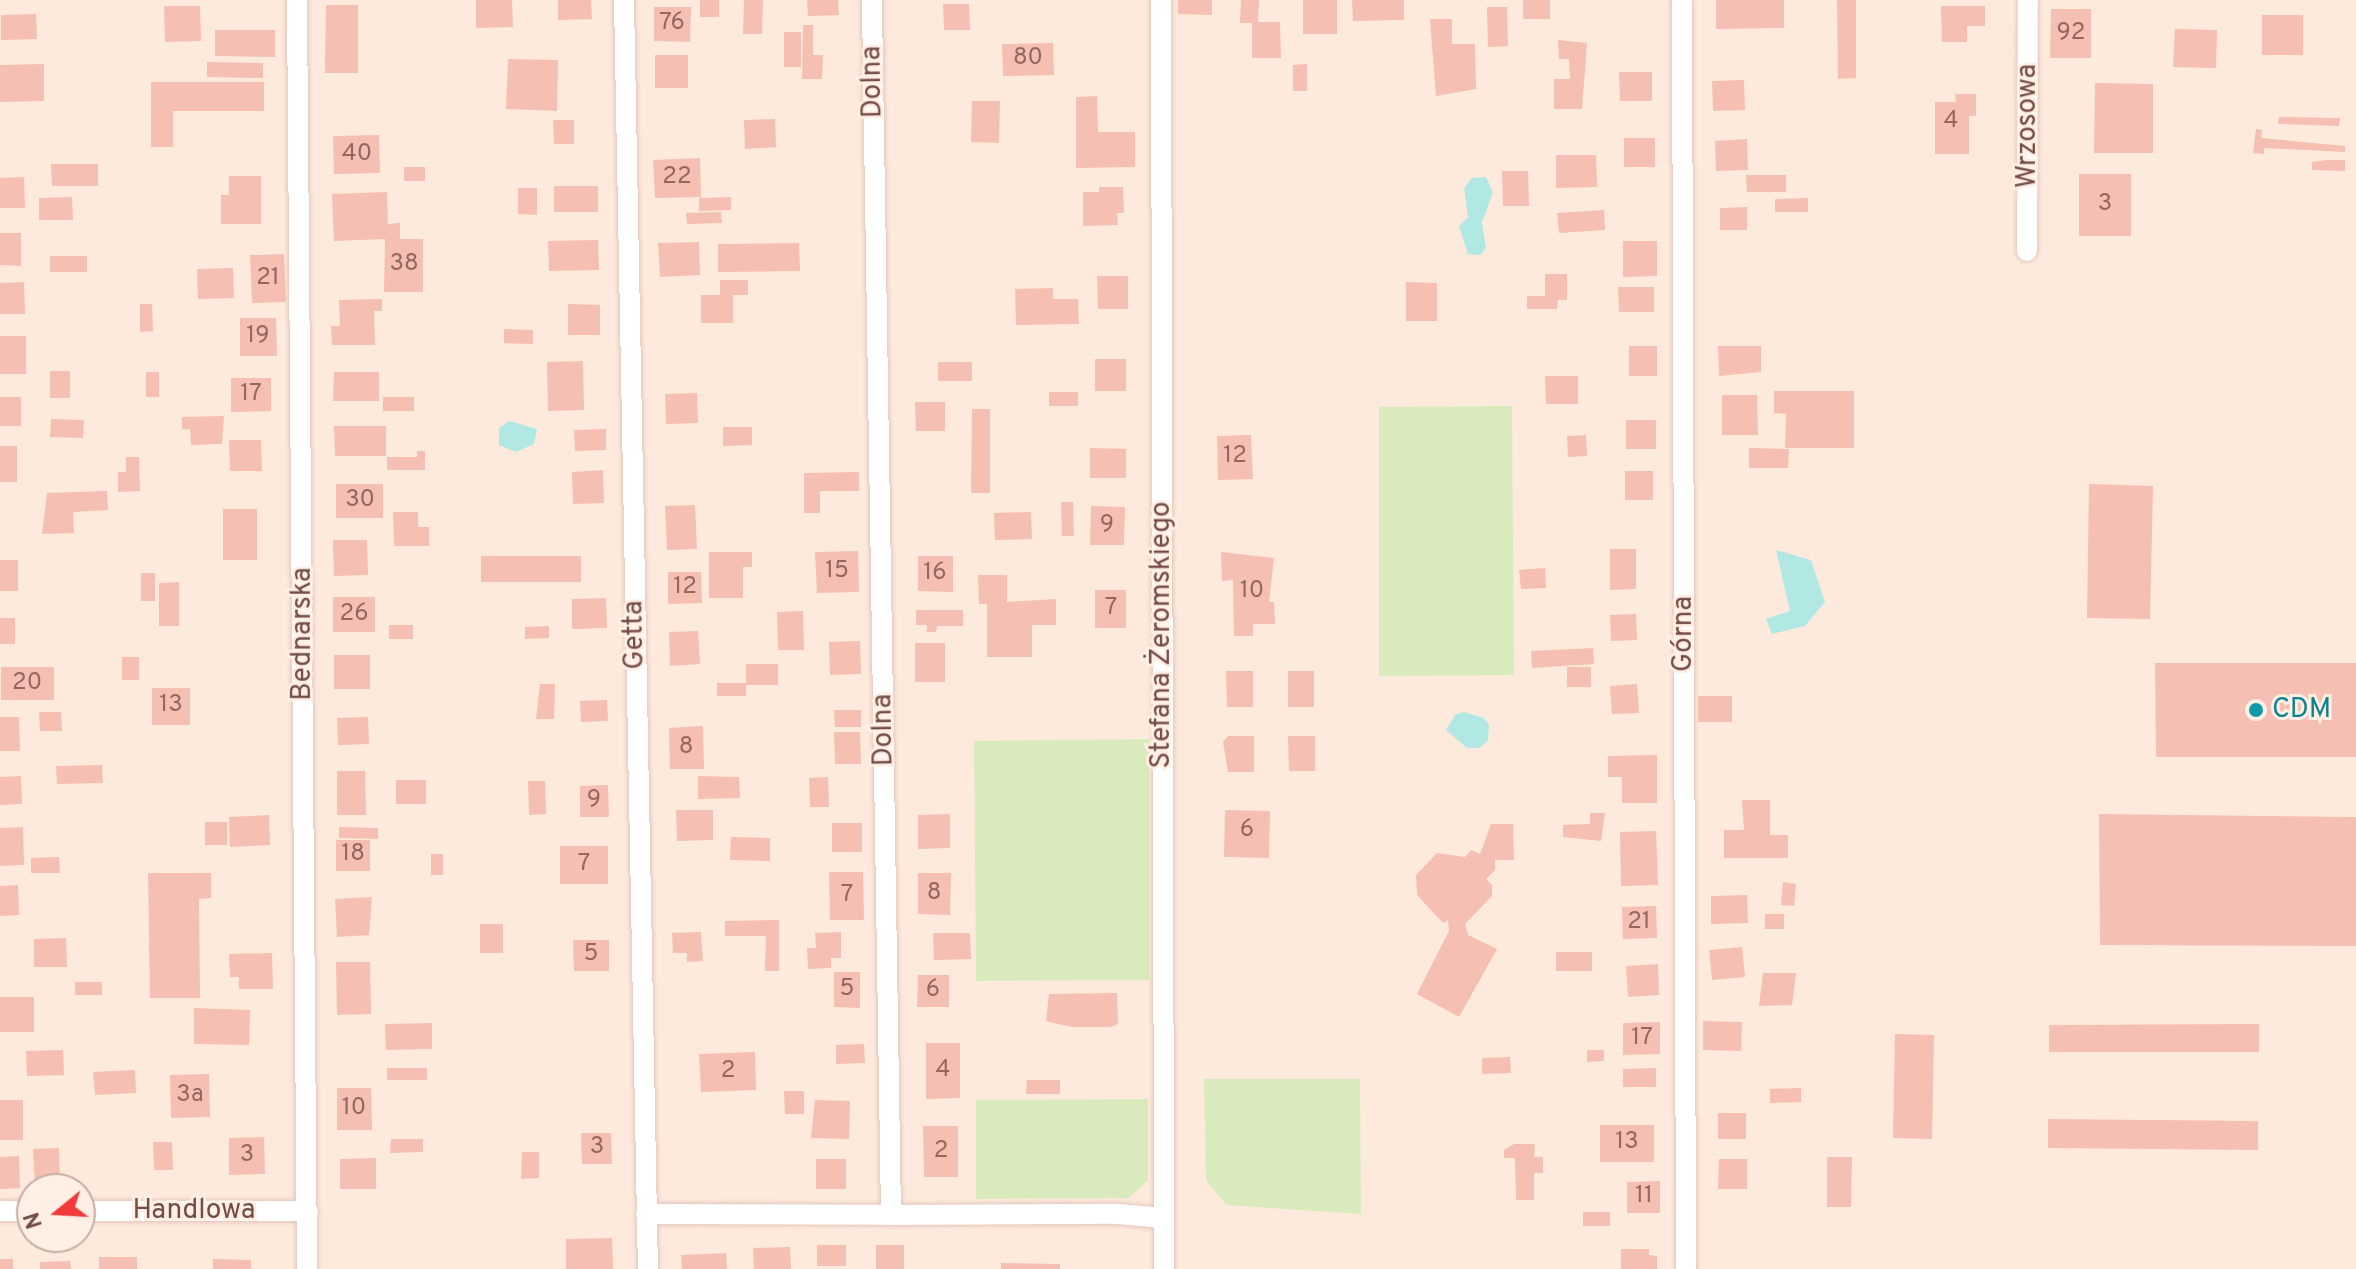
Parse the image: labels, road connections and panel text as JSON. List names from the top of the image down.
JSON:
{
  "streets": {
    "street": [
      "Dolna",
      "Wrzosowa",
      "Bednarska",
      "Górna",
      "Getta",
      "Stefana Żeromskiego",
      "Handlowa"
    ]
  },
  "crossings": [
    ["Bednarska", "Handlowa"]
  ],
  "places": ["CDM"],
  "house_numbers": [
    "76",
    "92",
    "80",
    "4",
    "40",
    "22",
    "3",
    "38",
    "21",
    "19",
    "17",
    "12",
    "30",
    "9",
    "15",
    "16",
    "12",
    "10",
    "7",
    "26",
    "20",
    "13",
    "8",
    "9",
    "6",
    "18",
    "7",
    "8",
    "7",
    "21",
    "5",
    "5",
    "6",
    "17",
    "4",
    "2",
    "3a",
    "10",
    "13",
    "3",
    "2",
    "3",
    "11"
  ],
  "north": "left"
}
